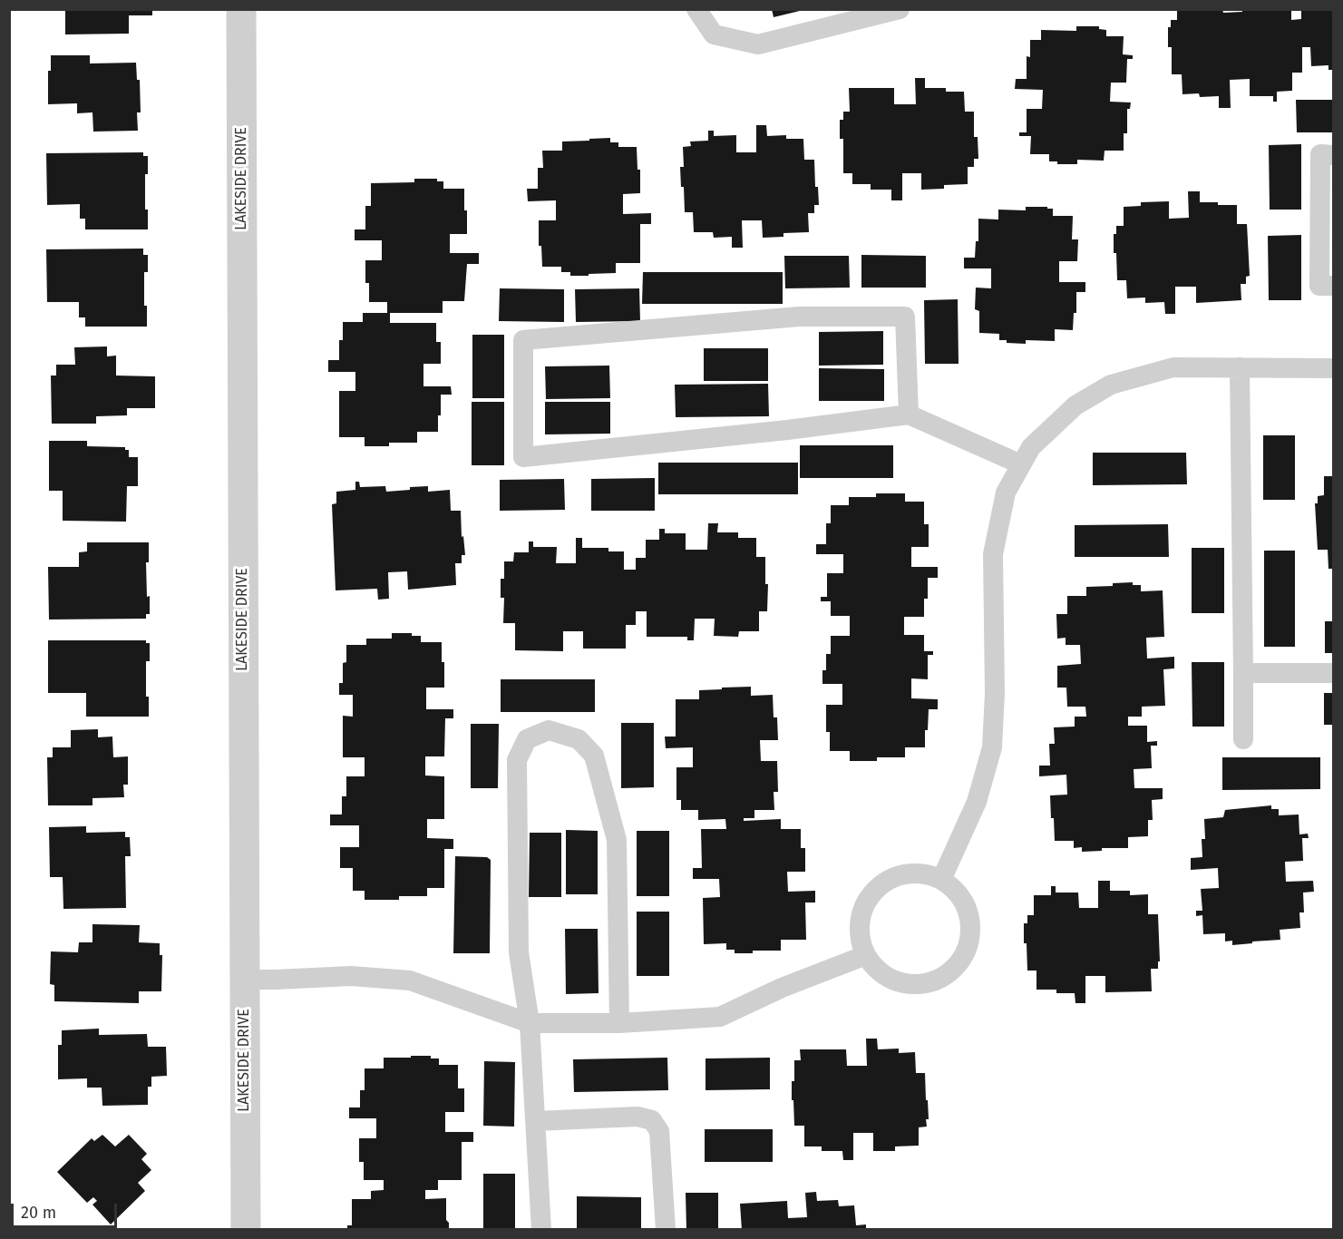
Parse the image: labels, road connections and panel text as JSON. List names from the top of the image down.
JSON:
{
  "streets": {
    "street": ["LAKESIDE DRIVE"]
  },
  "scale_bar": "20 m"
}
